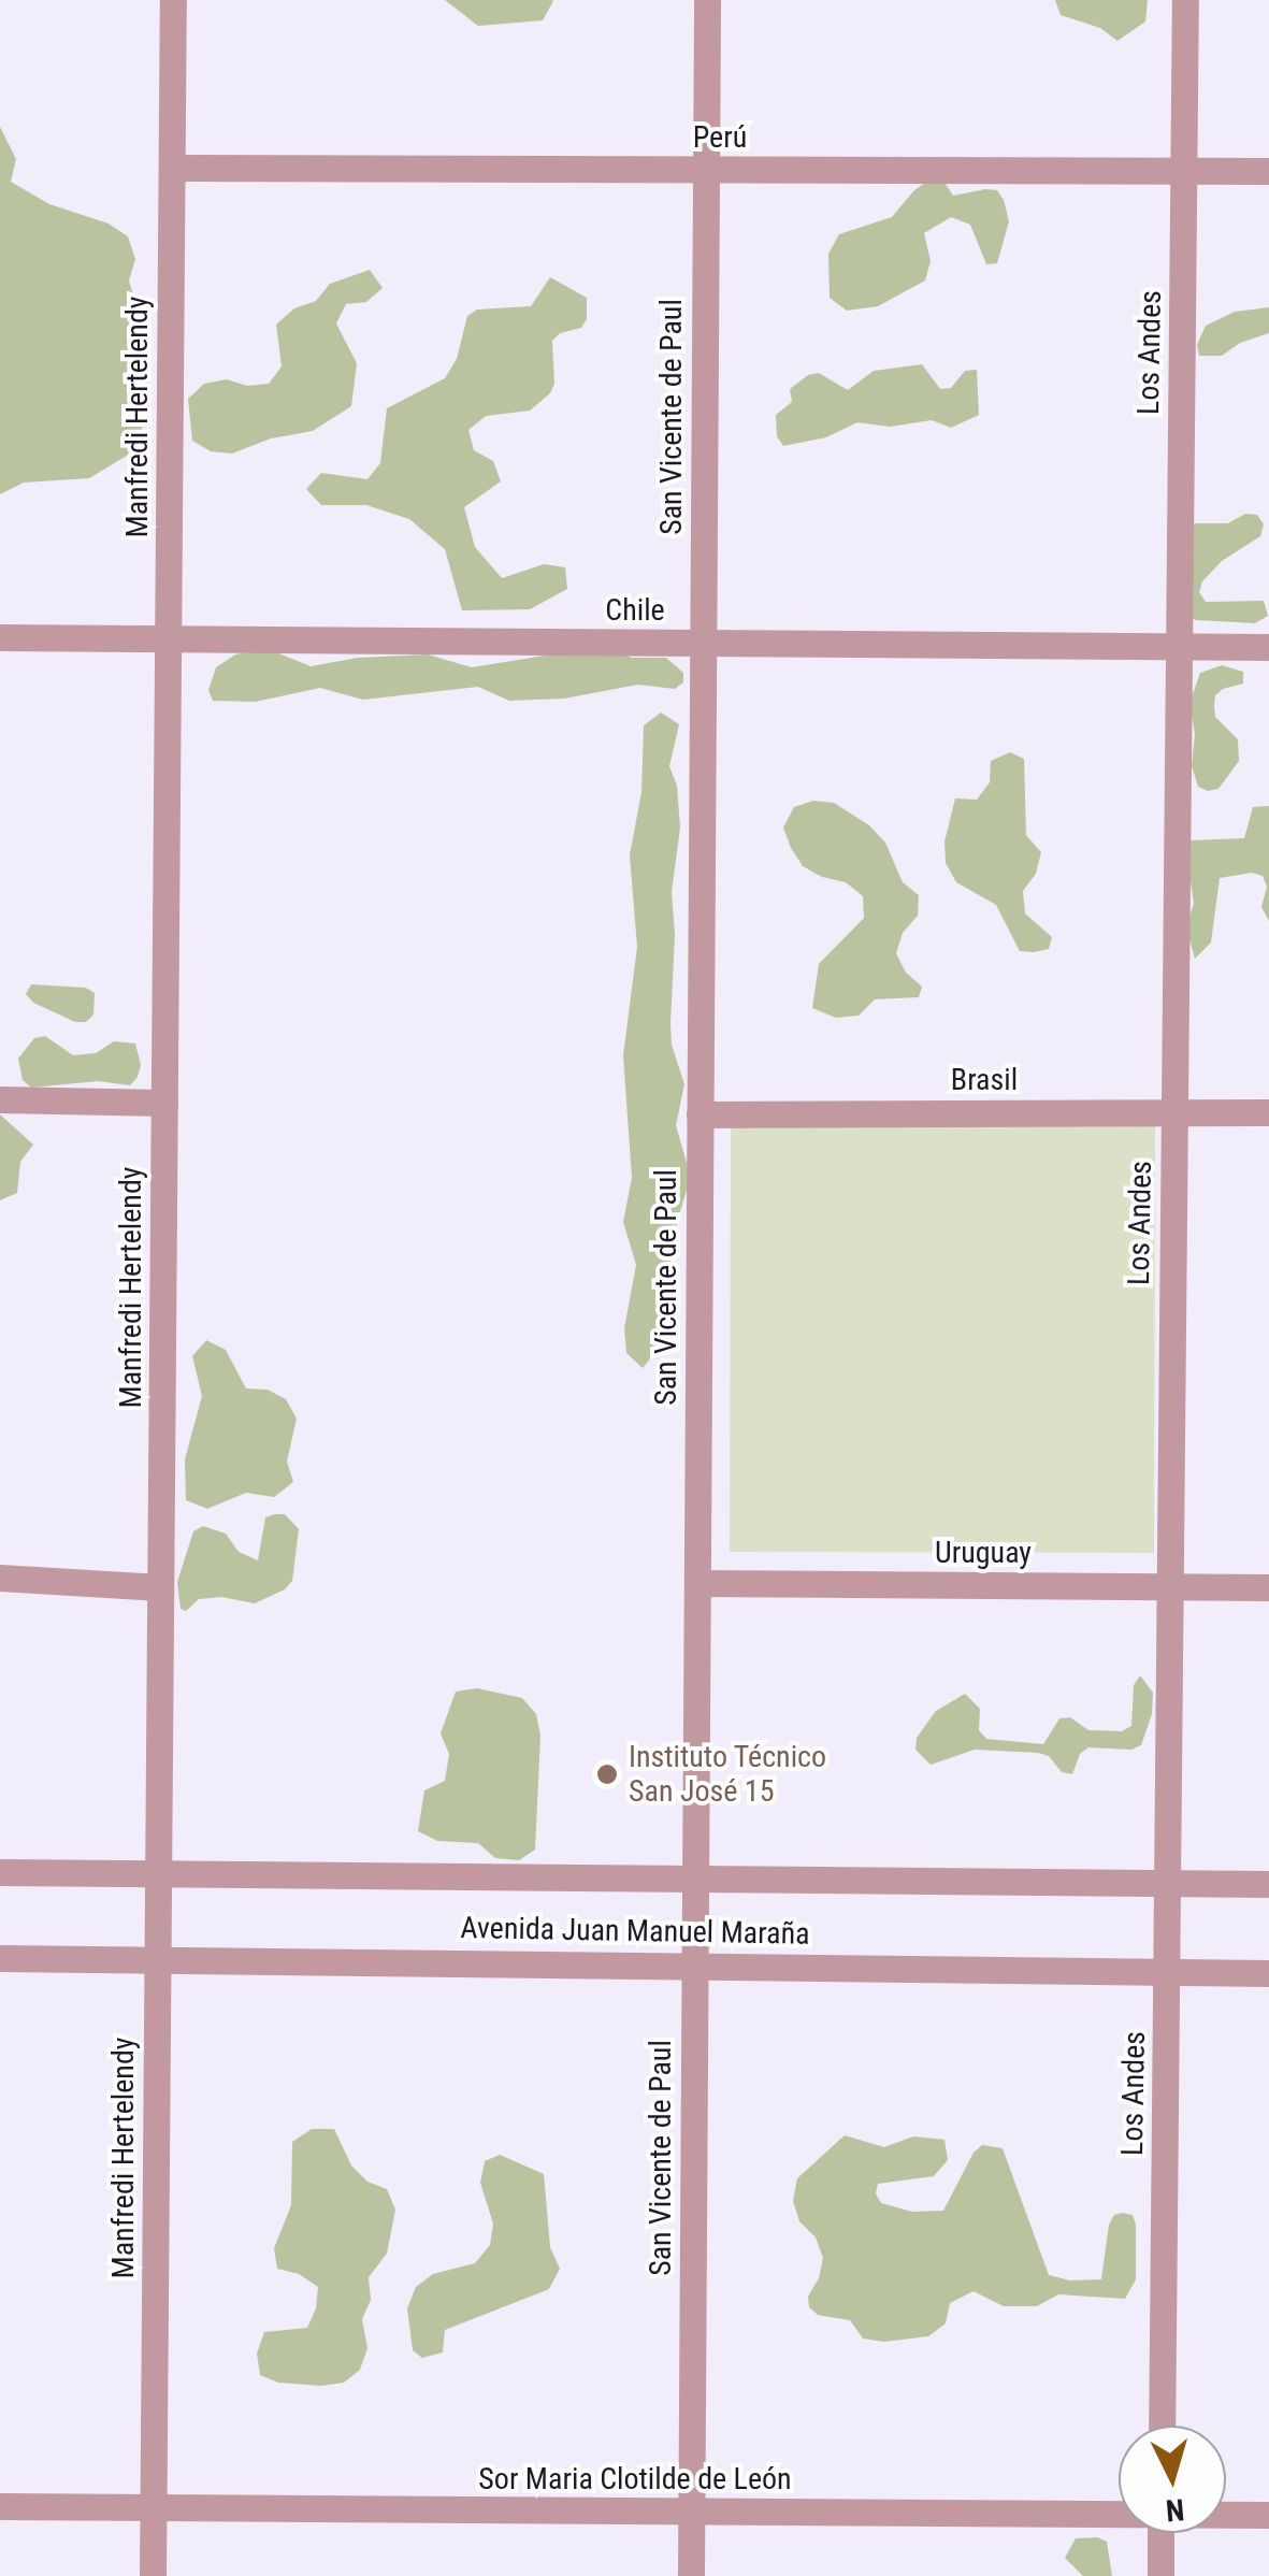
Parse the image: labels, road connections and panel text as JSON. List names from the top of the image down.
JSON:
{
  "streets": {
    "street": [
      "Perú",
      "Los Andes",
      "Manfredi Hertelendy",
      "San Vicente de Paul",
      "Chile",
      "Brasil",
      "Uruguay",
      "Avenida Juan Manuel Maraña",
      "Sor Maria Clotilde de León"
    ]
  },
  "crossings": [
    ["Perú", "Los Andes"],
    ["Perú", "Manfredi Hertelendy"],
    ["Perú", "San Vicente de Paul"],
    ["Los Andes", "Chile"],
    ["Los Andes", "Brasil"],
    ["Los Andes", "Uruguay"],
    ["Los Andes", "Avenida Juan Manuel Maraña"],
    ["Manfredi Hertelendy", "Chile"],
    ["Manfredi Hertelendy", "Avenida Juan Manuel Maraña"],
    ["Manfredi Hertelendy", "Sor Maria Clotilde de León"],
    ["San Vicente de Paul", "Chile"],
    ["San Vicente de Paul", "Brasil"],
    ["San Vicente de Paul", "Uruguay"],
    ["San Vicente de Paul", "Avenida Juan Manuel Maraña"],
    ["San Vicente de Paul", "Sor Maria Clotilde de León"]
  ],
  "places": ["Instituto Técnico San José 15"],
  "north": "bottom"
}
